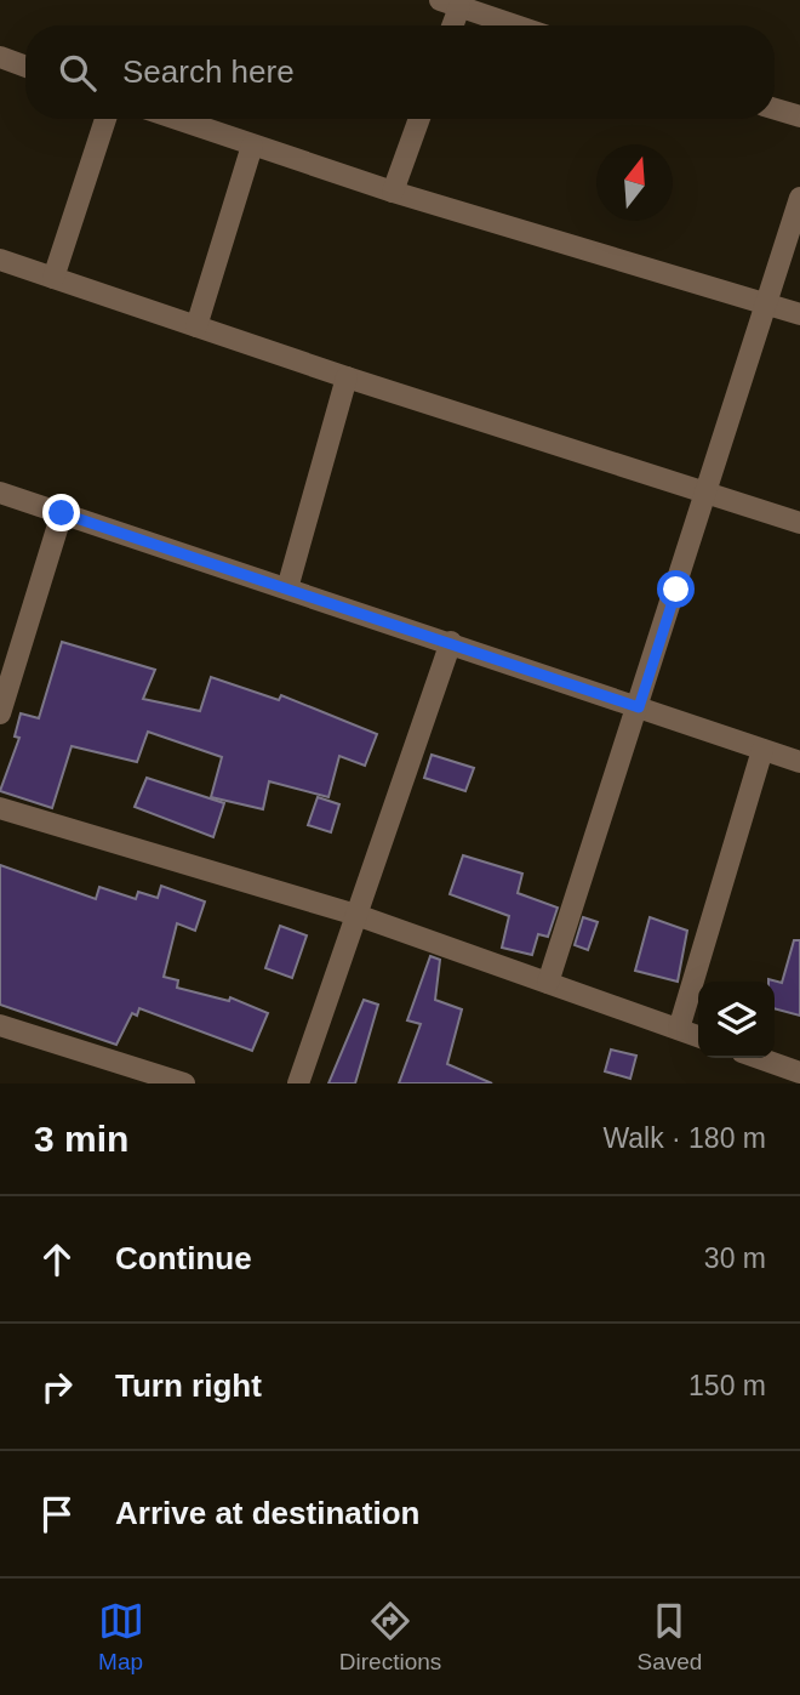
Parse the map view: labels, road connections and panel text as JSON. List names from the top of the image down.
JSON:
{
  "north": "top",
  "page": {
    "search": "Search here",
    "heading": ["3 min", "Walk · 180 m"],
    "list": [
      ["Continue", "30 m"],
      ["Turn right", "150 m"],
      "Arrive at destination"
    ],
    "nav": ["Map", "Directions", "Saved"]
  }
}
